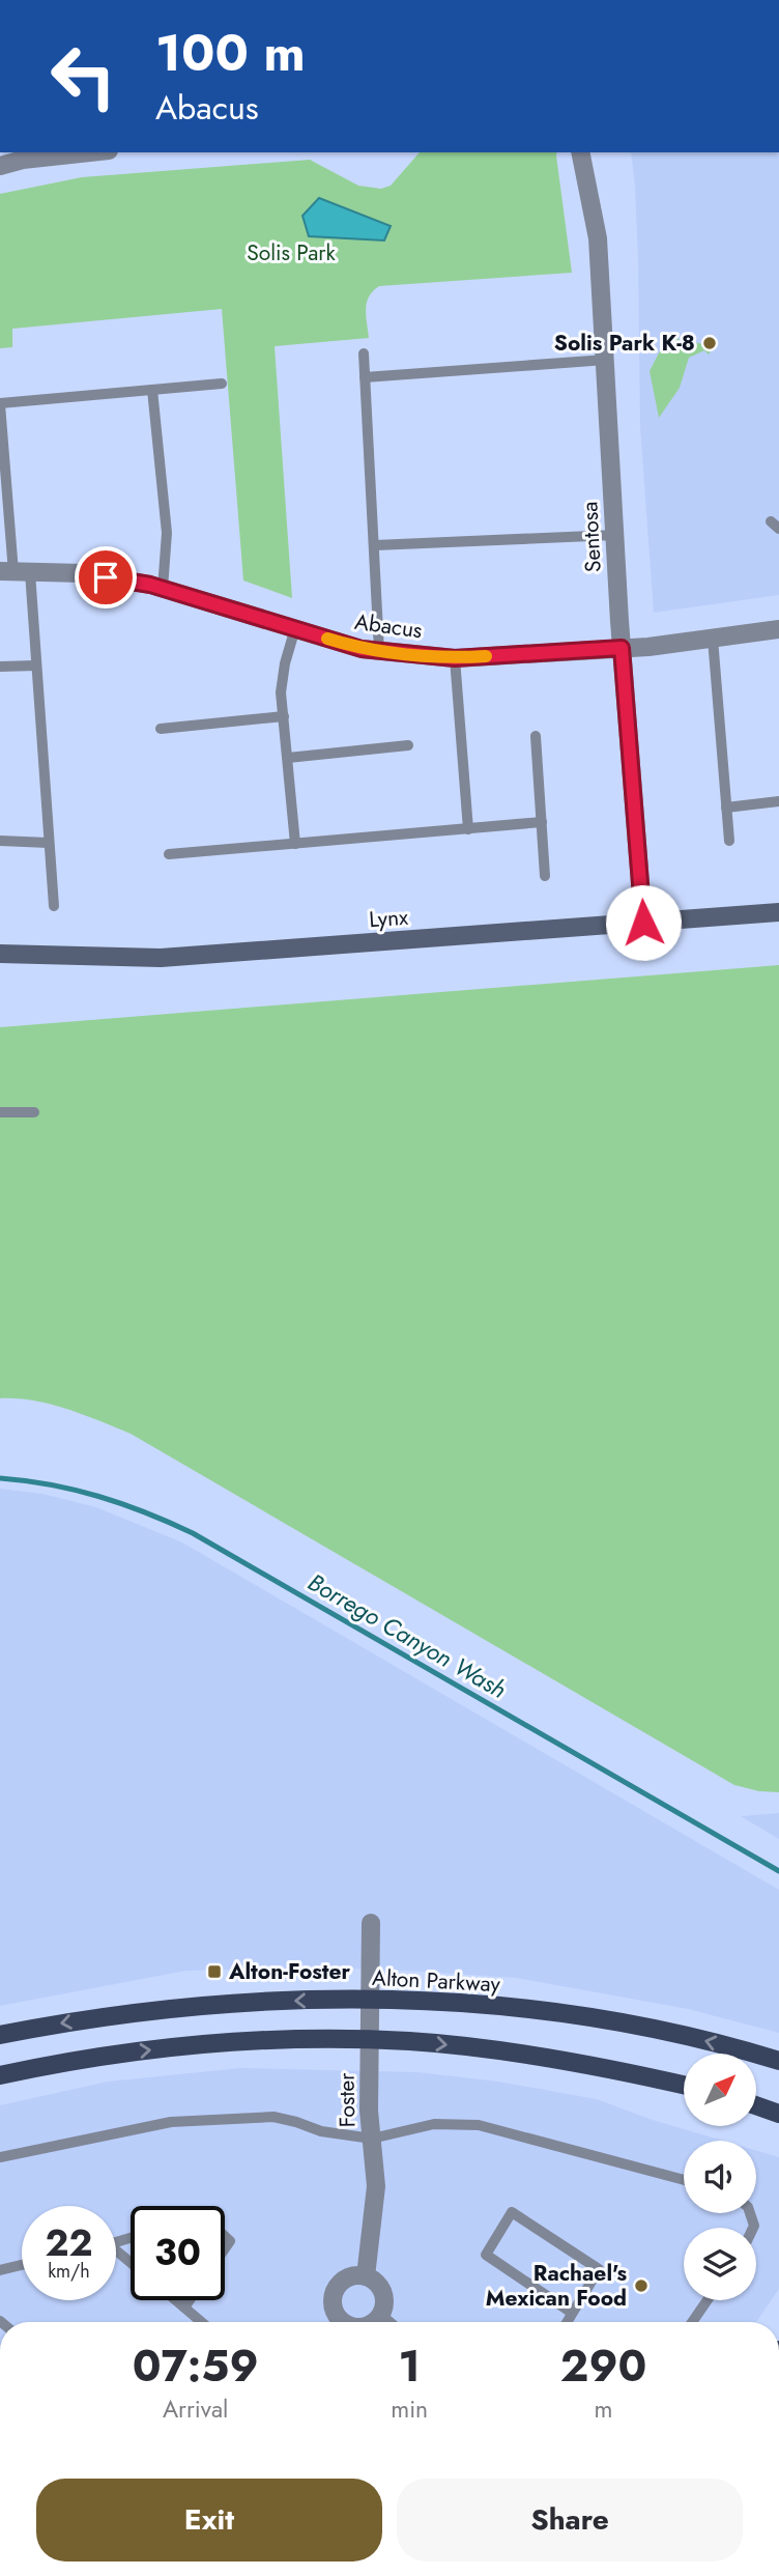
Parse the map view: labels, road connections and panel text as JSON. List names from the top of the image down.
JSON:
{
  "streets": {
    "main road": ["Alton Parkway"],
    "street": [
      "Sentosa",
      "Abacus",
      "Lynx",
      "Foster"
    ]
  },
  "crossings": [
    ["Sentosa", "Abacus"],
    ["Sentosa", "Lynx"],
    ["Alton Parkway", "Foster"]
  ],
  "water": ["Borrego Canyon Wash"],
  "parks": ["Solis Park"],
  "places": {
    "other": ["Solis Park K-8", "Rachael's Mexican Food"],
    "transit": ["Alton-Foster"]
  },
  "north": "top right",
  "page": {
    "turn": ["100 m", "Abacus"],
    "speed": "22 km/h",
    "limit": "30",
    "eta": [
      "07:59",
      "Arrival",
      "1",
      "min",
      "290",
      "m"
    ],
    "buttons": ["Exit", "Share"]
  }
}
